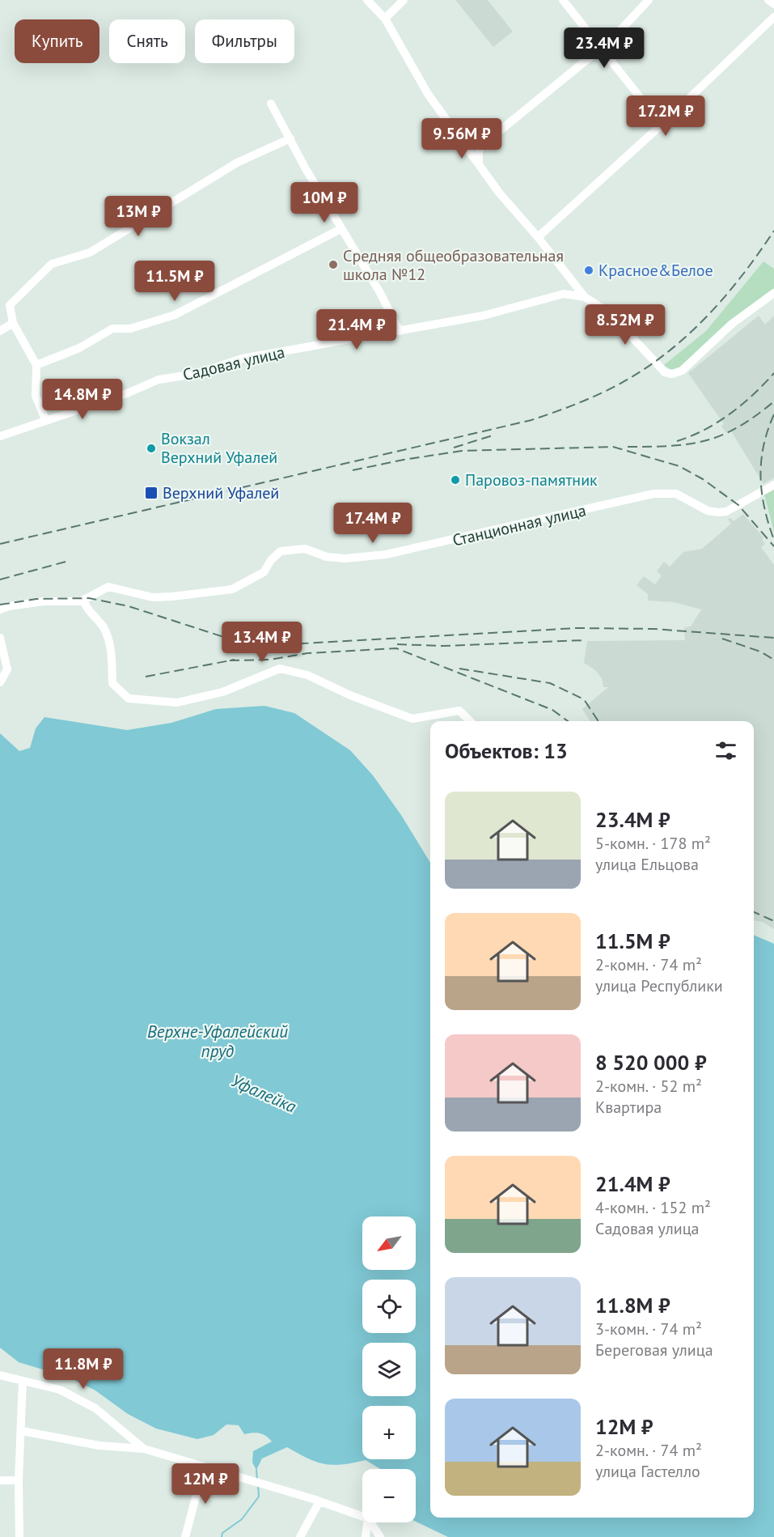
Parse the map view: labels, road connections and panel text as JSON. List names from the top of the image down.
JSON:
{
  "streets": {
    "street": ["Садовая улица", "Станционная улица"]
  },
  "water": ["Верхне-Уфалейский пруд", "Уфалейка"],
  "places": {
    "other": [
      "Средняя общеобразовательная школа №12",
      "Красное&Белое",
      "Вокзал Верхний Уфалей",
      "Паровоз-памятник"
    ],
    "transit": ["Верхний Уфалей"]
  },
  "north": "bottom left",
  "page": {
    "chip": ["Купить", "Снять", "Фильтры"],
    "price": [
      "23.4M ₽",
      "17.2M ₽",
      "9.56M ₽",
      "10M ₽",
      "13M ₽",
      "11.5M ₽",
      "8.52M ₽",
      "21.4M ₽",
      "14.8M ₽",
      "17.4M ₽",
      "13.4M ₽",
      "11.8M ₽",
      "12M ₽"
    ],
    "heading": "Объектов: 13",
    "list": [
      {
        "name": "23.4M ₽",
        "note": "5-комн. · 178 m² · улица Ельцова"
      },
      {
        "name": "11.5M ₽",
        "note": "2-комн. · 74 m² · улица Республики"
      },
      {
        "name": "8 520 000 ₽",
        "note": "2-комн. · 52 m² · Квартира"
      },
      {
        "name": "21.4M ₽",
        "note": "4-комн. · 152 m² · Садовая улица"
      },
      {
        "name": "11.8M ₽",
        "note": "3-комн. · 74 m² · Береговая улица"
      },
      {
        "name": "12M ₽",
        "note": "2-комн. · 74 m² · улица Гастелло"
      }
    ],
    "map_buttons": ["+", "−"]
  }
}
